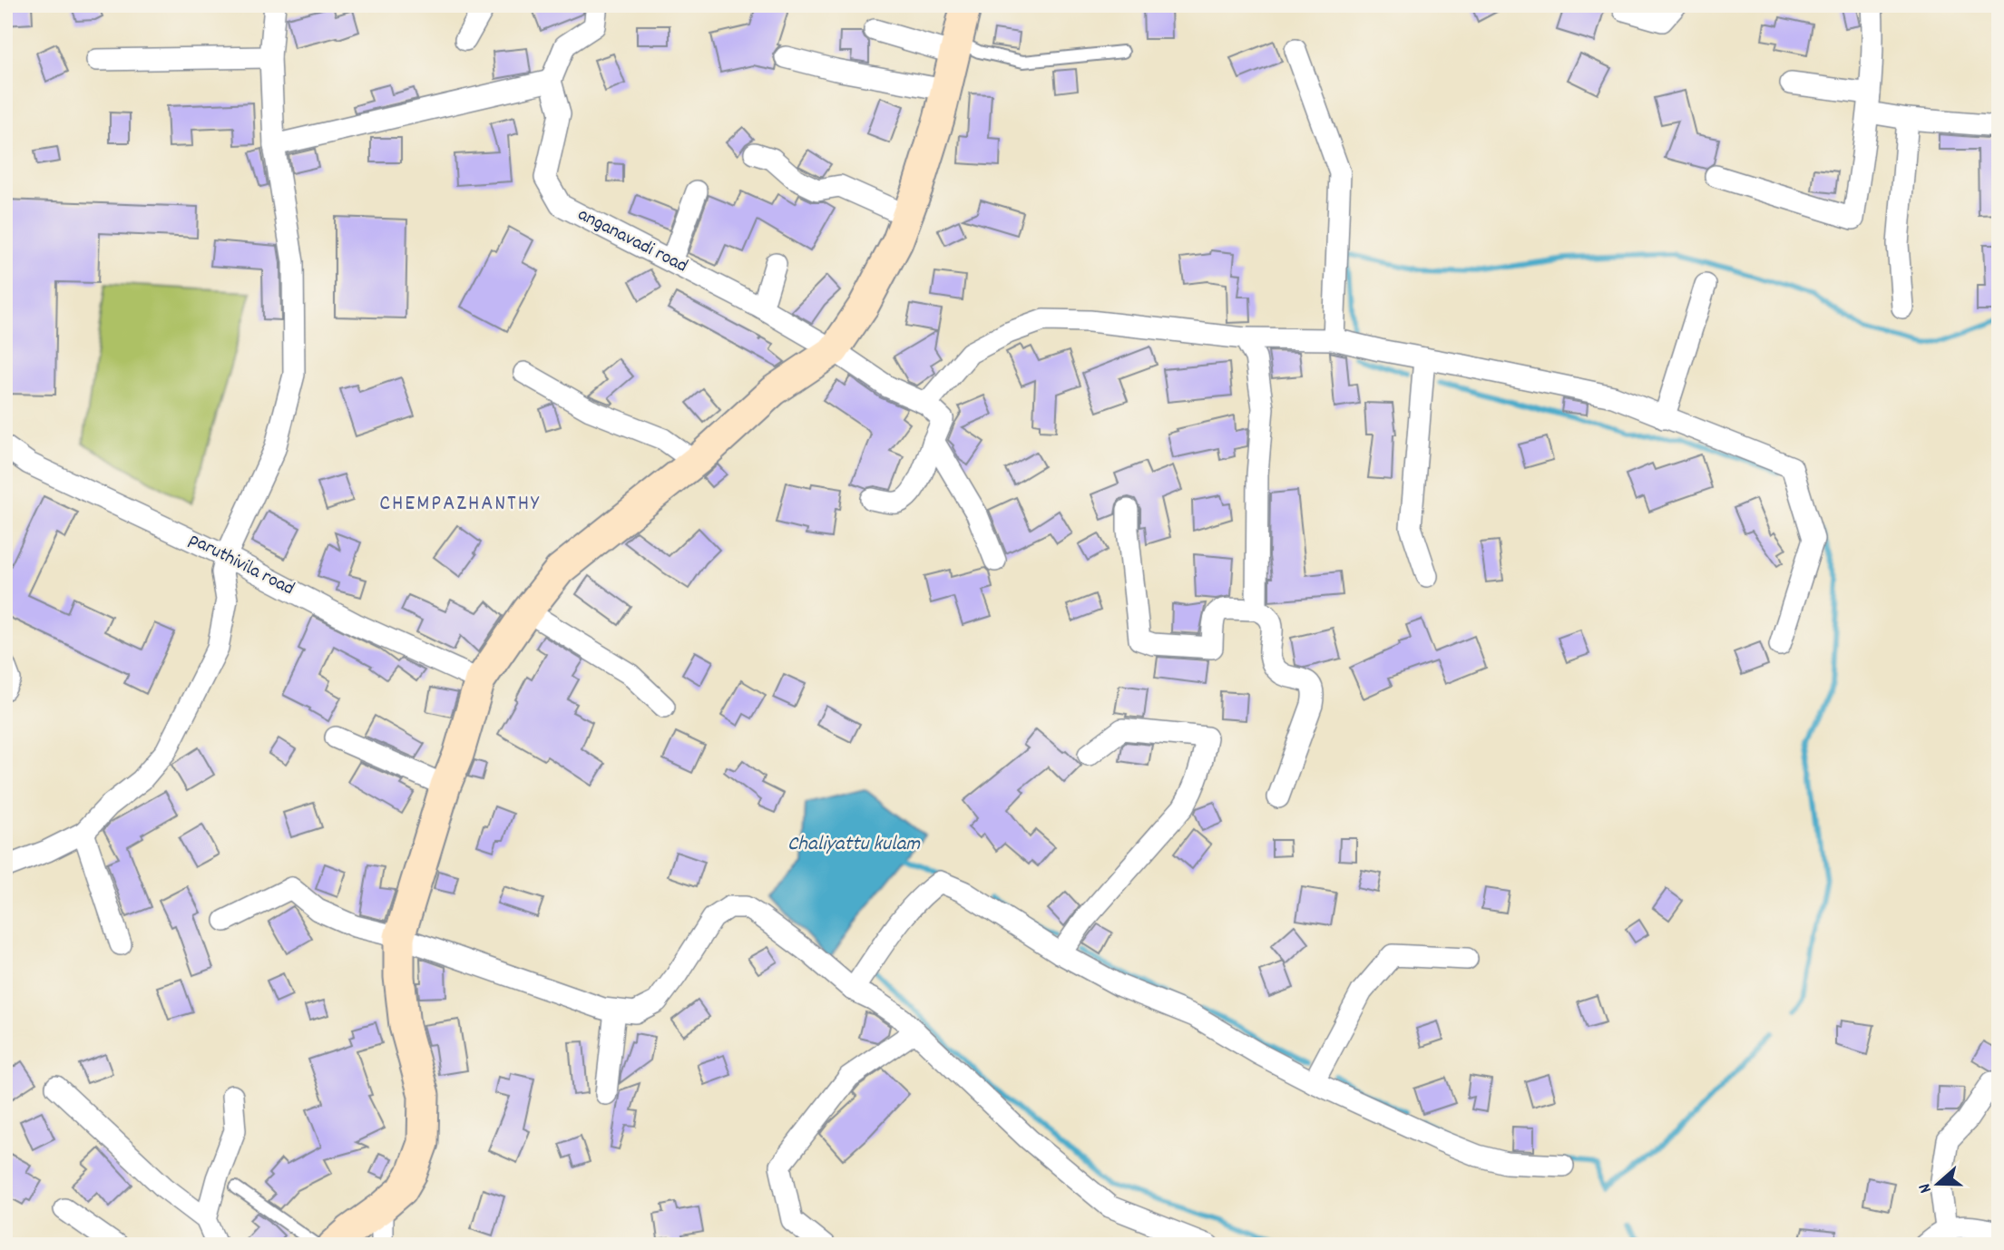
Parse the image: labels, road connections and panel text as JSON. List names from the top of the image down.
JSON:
{
  "streets": {
    "street": ["anganavadi road", "paruthivila road"]
  },
  "districts": ["CHEMPAZHANTHY"],
  "water": ["Chaliyattu kulam"],
  "north": "left"
}
